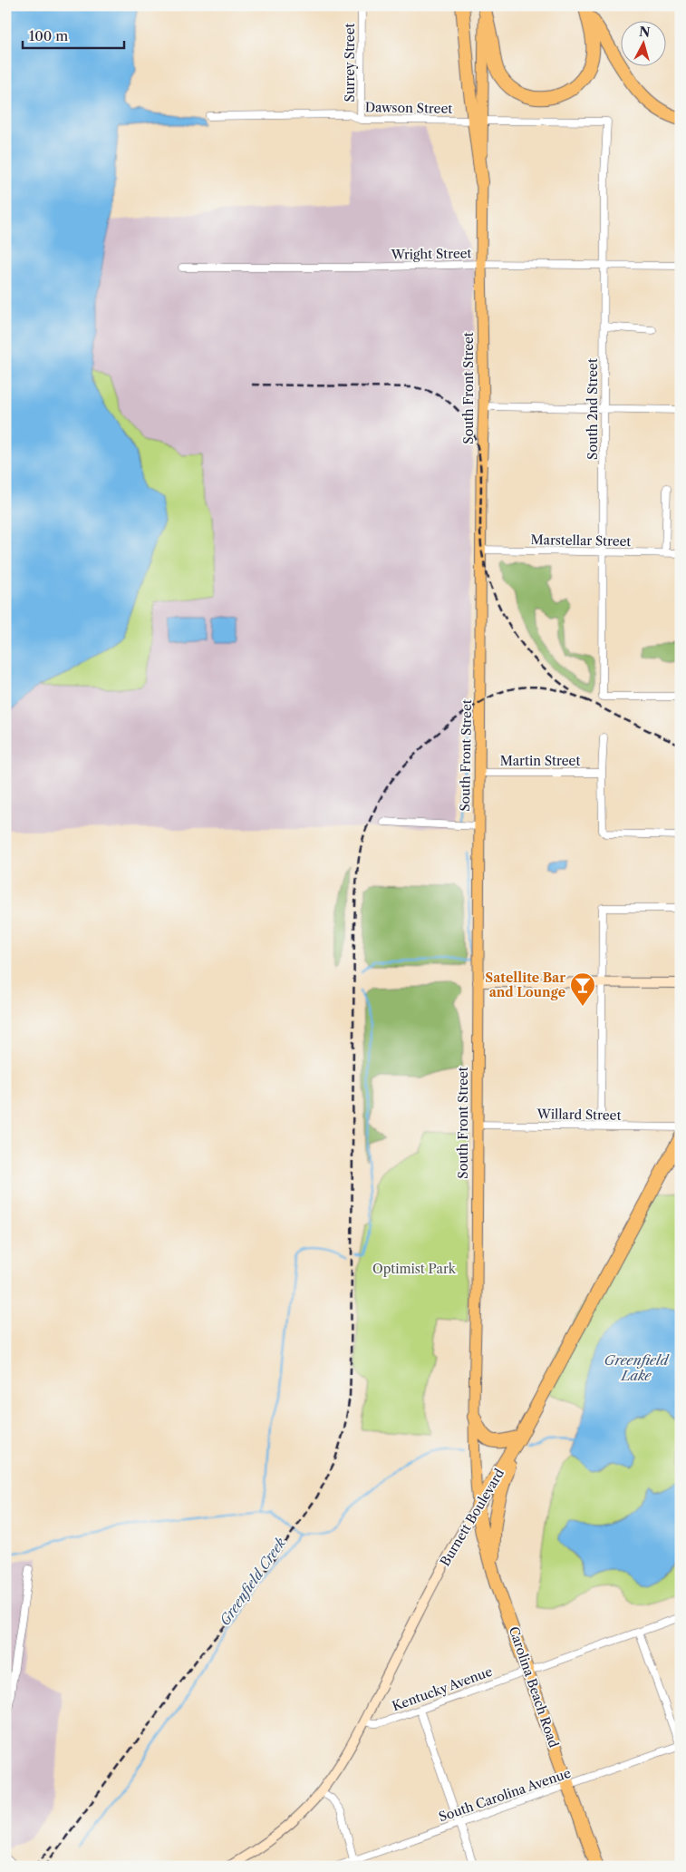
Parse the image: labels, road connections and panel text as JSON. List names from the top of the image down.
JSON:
{
  "streets": {
    "highway": ["Burnett Boulevard", "Carolina Beach Road"],
    "main road": ["South Front Street"],
    "street": [
      "Surrey Street",
      "Dawson Street",
      "Wright Street",
      "South 2nd Street",
      "Marstellar Street",
      "Martin Street",
      "Willard Street",
      "Kentucky Avenue",
      "South Carolina Avenue"
    ]
  },
  "crossings": [
    ["Surrey Street", "Dawson Street"],
    ["Dawson Street", "South 2nd Street"],
    ["Wright Street", "South Front Street"],
    ["Wright Street", "South 2nd Street"],
    ["South Front Street", "Marstellar Street"],
    ["South Front Street", "Martin Street"],
    ["South Front Street", "Willard Street"],
    ["South Front Street", "Burnett Boulevard"],
    ["South Front Street", "Carolina Beach Road"],
    ["South 2nd Street", "Marstellar Street"],
    ["Burnett Boulevard", "Carolina Beach Road"],
    ["Burnett Boulevard", "Kentucky Avenue"],
    ["Carolina Beach Road", "Kentucky Avenue"],
    ["Carolina Beach Road", "South Carolina Avenue"]
  ],
  "water": ["Greenfield Lake", "Greenfield Creek"],
  "parks": ["Optimist Park"],
  "places": {
    "bar": ["Satellite Bar and Lounge"]
  },
  "scale_bar": "100 m",
  "north": "top"
}
